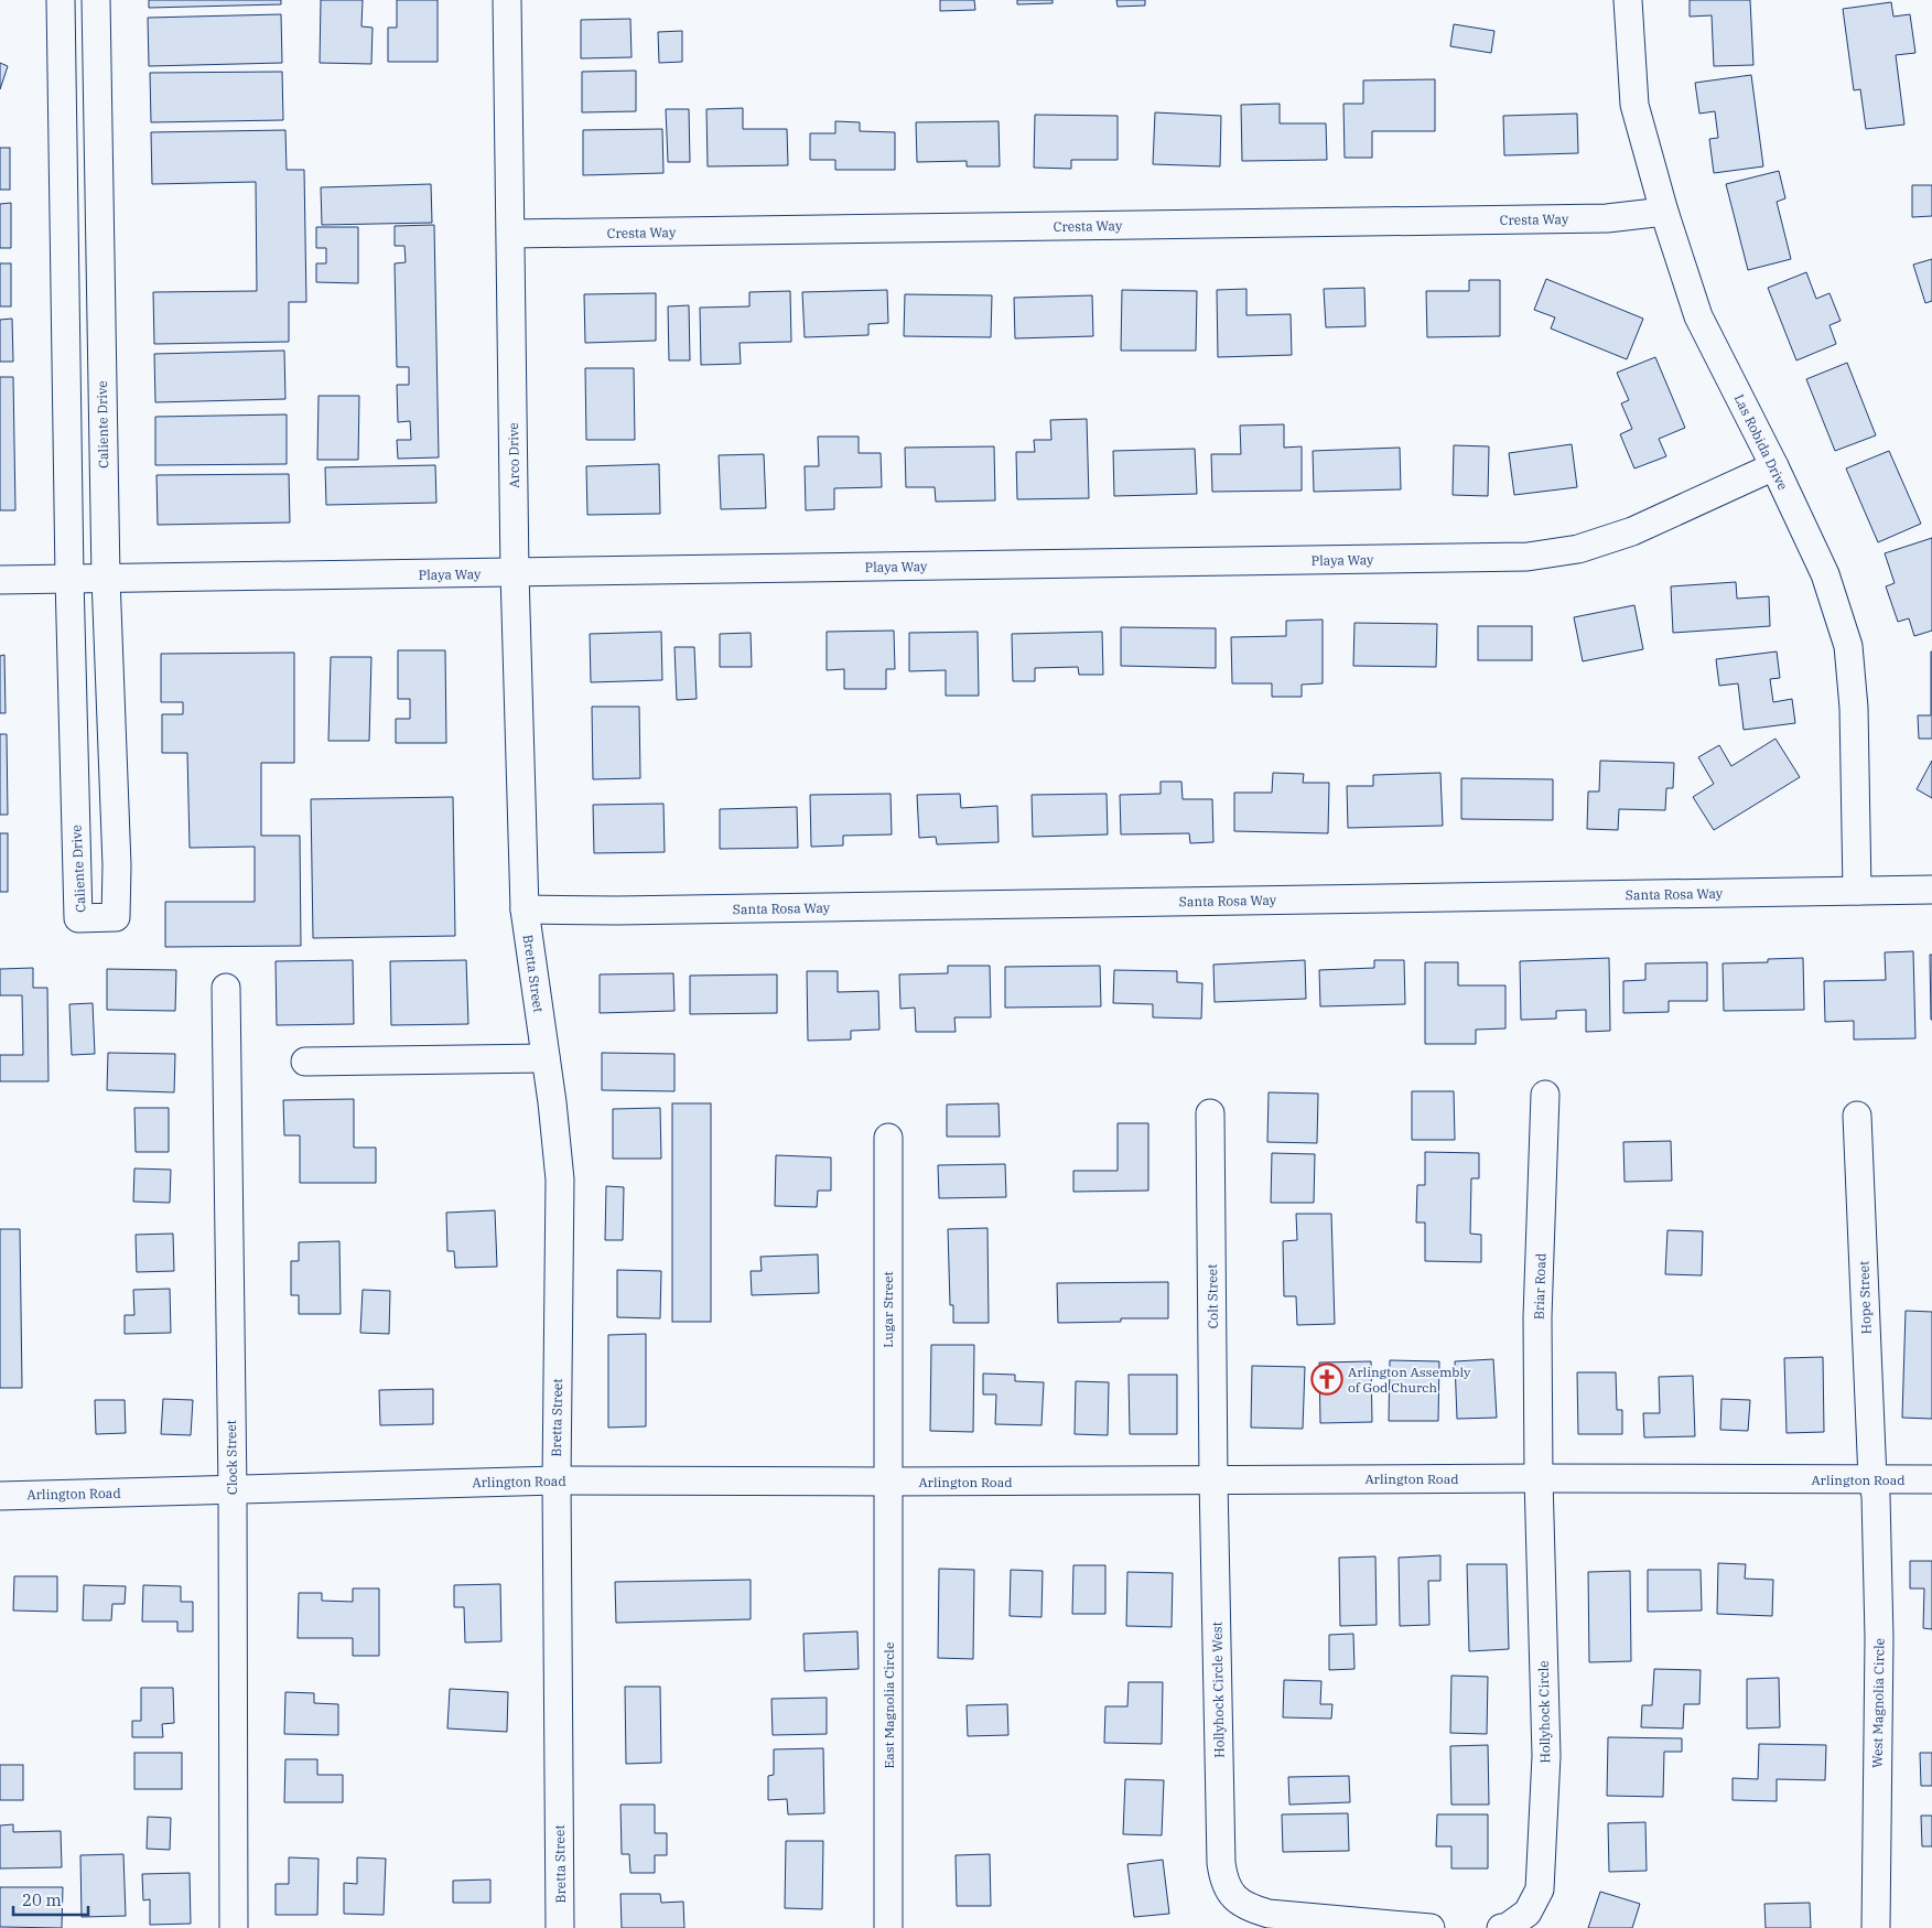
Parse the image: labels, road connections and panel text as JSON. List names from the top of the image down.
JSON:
{
  "streets": {
    "street": [
      "Cresta Way",
      "Caliente Drive",
      "Las Robida Drive",
      "Arco Drive",
      "Playa Way",
      "Santa Rosa Way",
      "Bretta Street",
      "Briar Road",
      "Colt Street",
      "Hope Street",
      "Lugar Street",
      "Clock Street",
      "Arlington Road",
      "Hollyhock Circle West",
      "West Magnolia Circle",
      "East Magnolia Circle",
      "Hollyhock Circle"
    ]
  },
  "crossings": [
    ["Cresta Way", "Las Robida Drive"],
    ["Cresta Way", "Arco Drive"],
    ["Caliente Drive", "Playa Way"],
    ["Las Robida Drive", "Playa Way"],
    ["Las Robida Drive", "Santa Rosa Way"],
    ["Arco Drive", "Playa Way"],
    ["Arco Drive", "Santa Rosa Way"],
    ["Arco Drive", "Bretta Street"],
    ["Santa Rosa Way", "Bretta Street"],
    ["Bretta Street", "Arlington Road"],
    ["Briar Road", "Arlington Road"],
    ["Briar Road", "Hollyhock Circle"],
    ["Colt Street", "Arlington Road"],
    ["Colt Street", "Hollyhock Circle West"],
    ["Hope Street", "Arlington Road"],
    ["Hope Street", "West Magnolia Circle"],
    ["Lugar Street", "Arlington Road"],
    ["Lugar Street", "East Magnolia Circle"],
    ["Clock Street", "Arlington Road"],
    ["Arlington Road", "Hollyhock Circle West"],
    ["Arlington Road", "West Magnolia Circle"],
    ["Arlington Road", "East Magnolia Circle"],
    ["Arlington Road", "Hollyhock Circle"]
  ],
  "places": {
    "church": ["Arlington Assembly of God Church"]
  },
  "scale_bar": "20 m"
}
